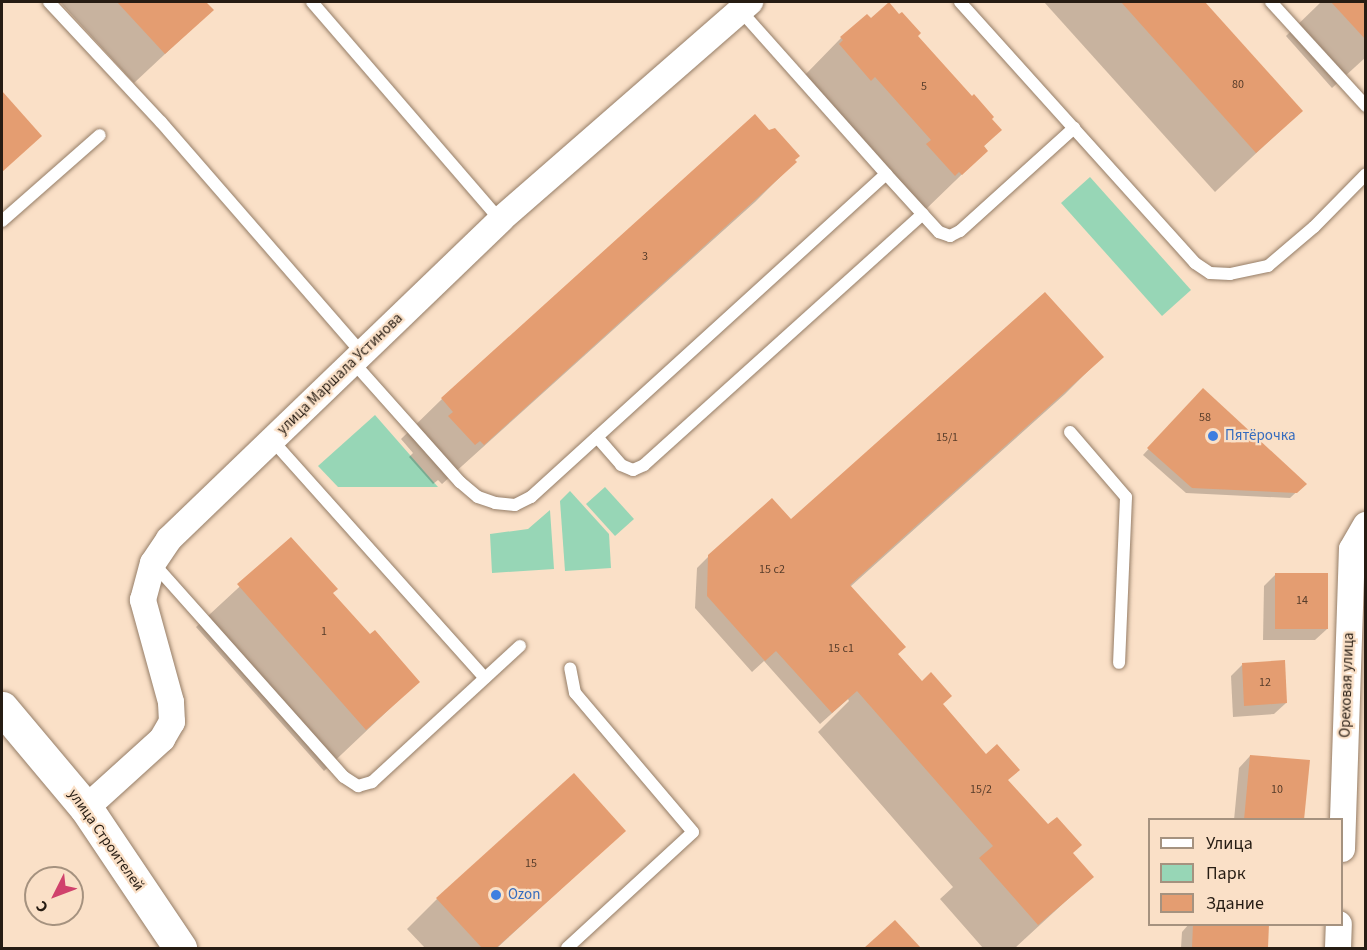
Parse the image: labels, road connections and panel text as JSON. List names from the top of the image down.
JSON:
{
  "streets": {
    "main road": ["улица Строителей"],
    "street": ["улица Маршала Устинова", "Ореховая улица"]
  },
  "crossings": [
    ["улица Маршала Устинова", "улица Строителей"]
  ],
  "places": ["Пятёрочка", "Ozon"],
  "house_numbers": [
    "80",
    "5",
    "3",
    "58",
    "15/1",
    "15 с2",
    "14",
    "1",
    "15 с1",
    "12",
    "15/2",
    "10",
    "15"
  ],
  "legend": ["Улица", "Парк", "Здание"],
  "north": "bottom left"
}
